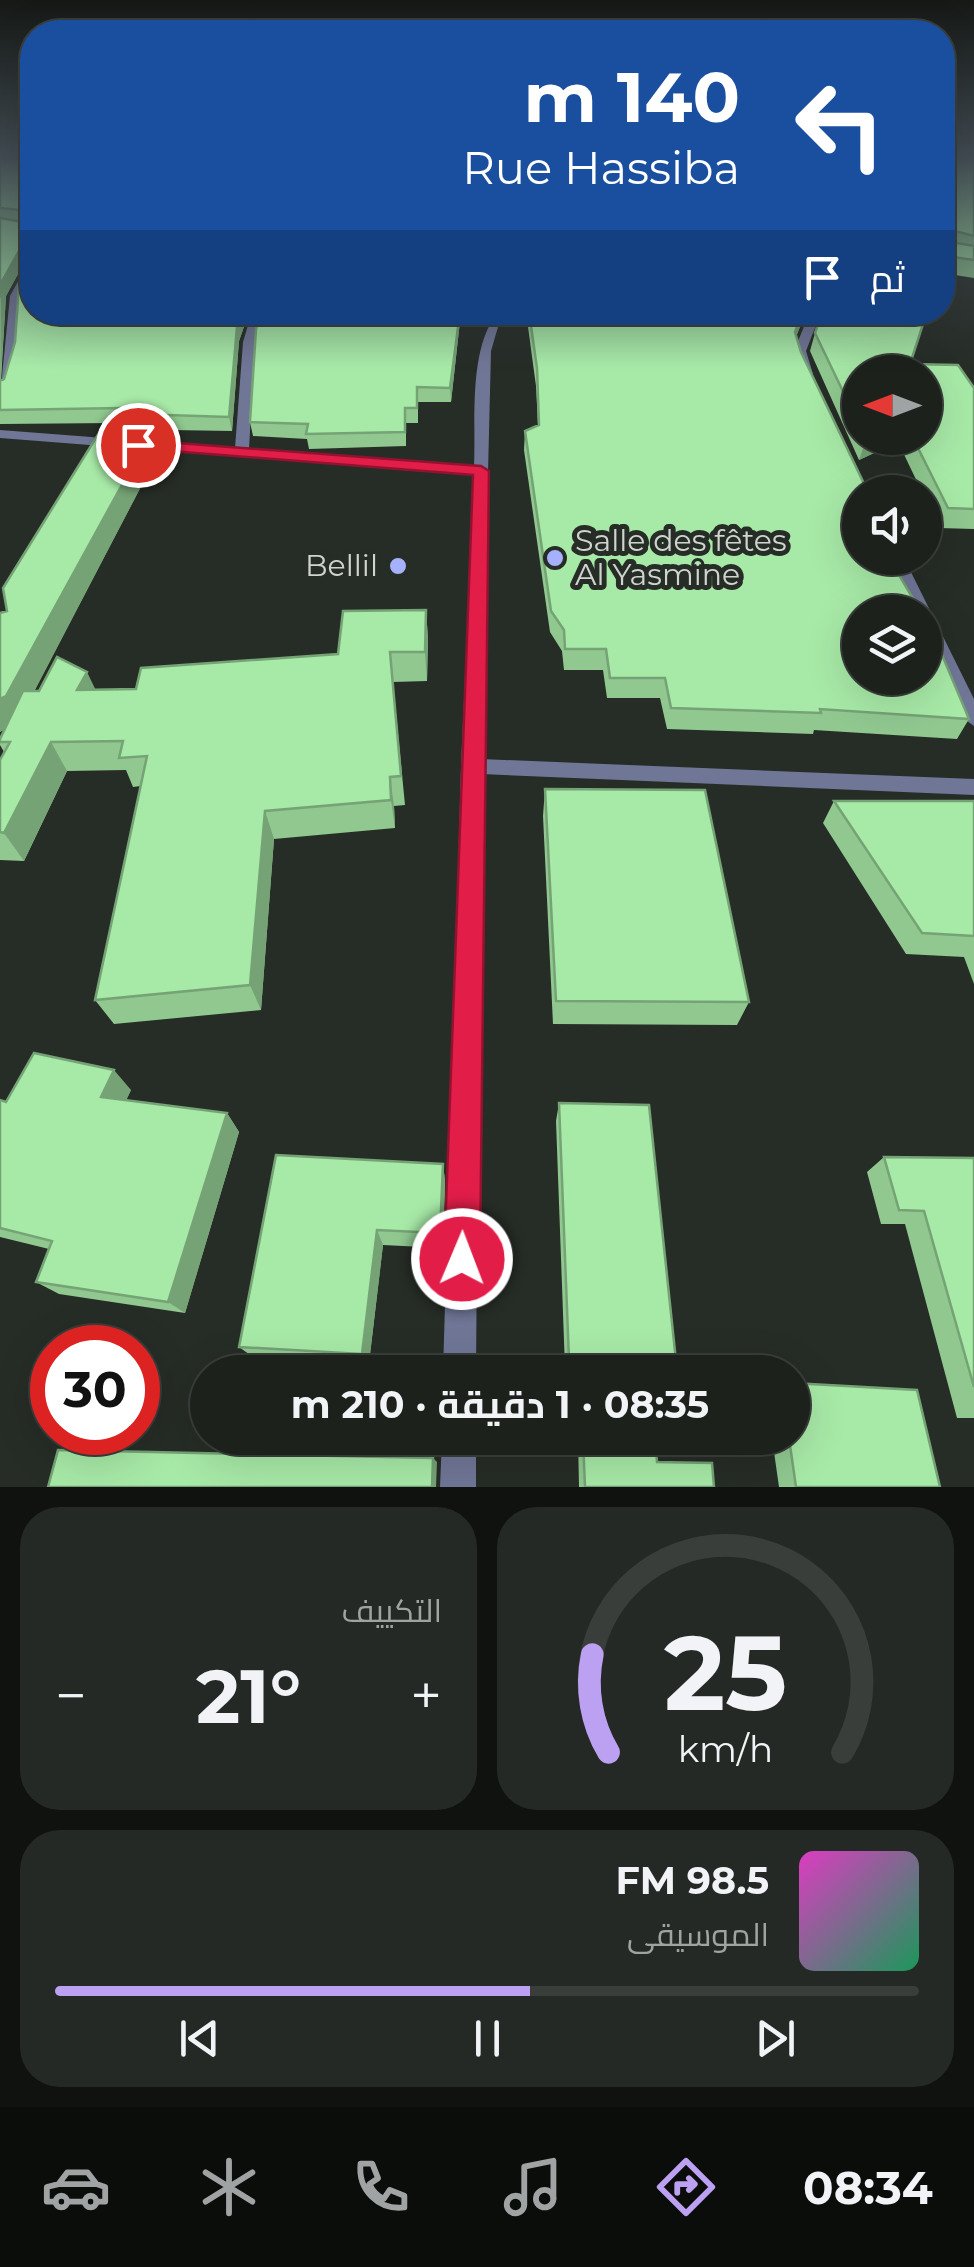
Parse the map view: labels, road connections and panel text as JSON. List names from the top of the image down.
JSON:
{
  "places": ["Salle des fêtes Al Yasmine", "Bellil"],
  "north": "left",
  "page": {
    "turn": ["140 m", "Rue Hassiba"],
    "then": "ثم",
    "limit": "30",
    "trip": "08:35 · 1 دقيقة · 210 m",
    "tile": "التكييف",
    "heat": ["−", "21°", "+"],
    "song": ["98.5 FM", "الموسيقى"],
    "tabs": "08:34",
    "gauge": ["25", "km/h"]
  }
}
